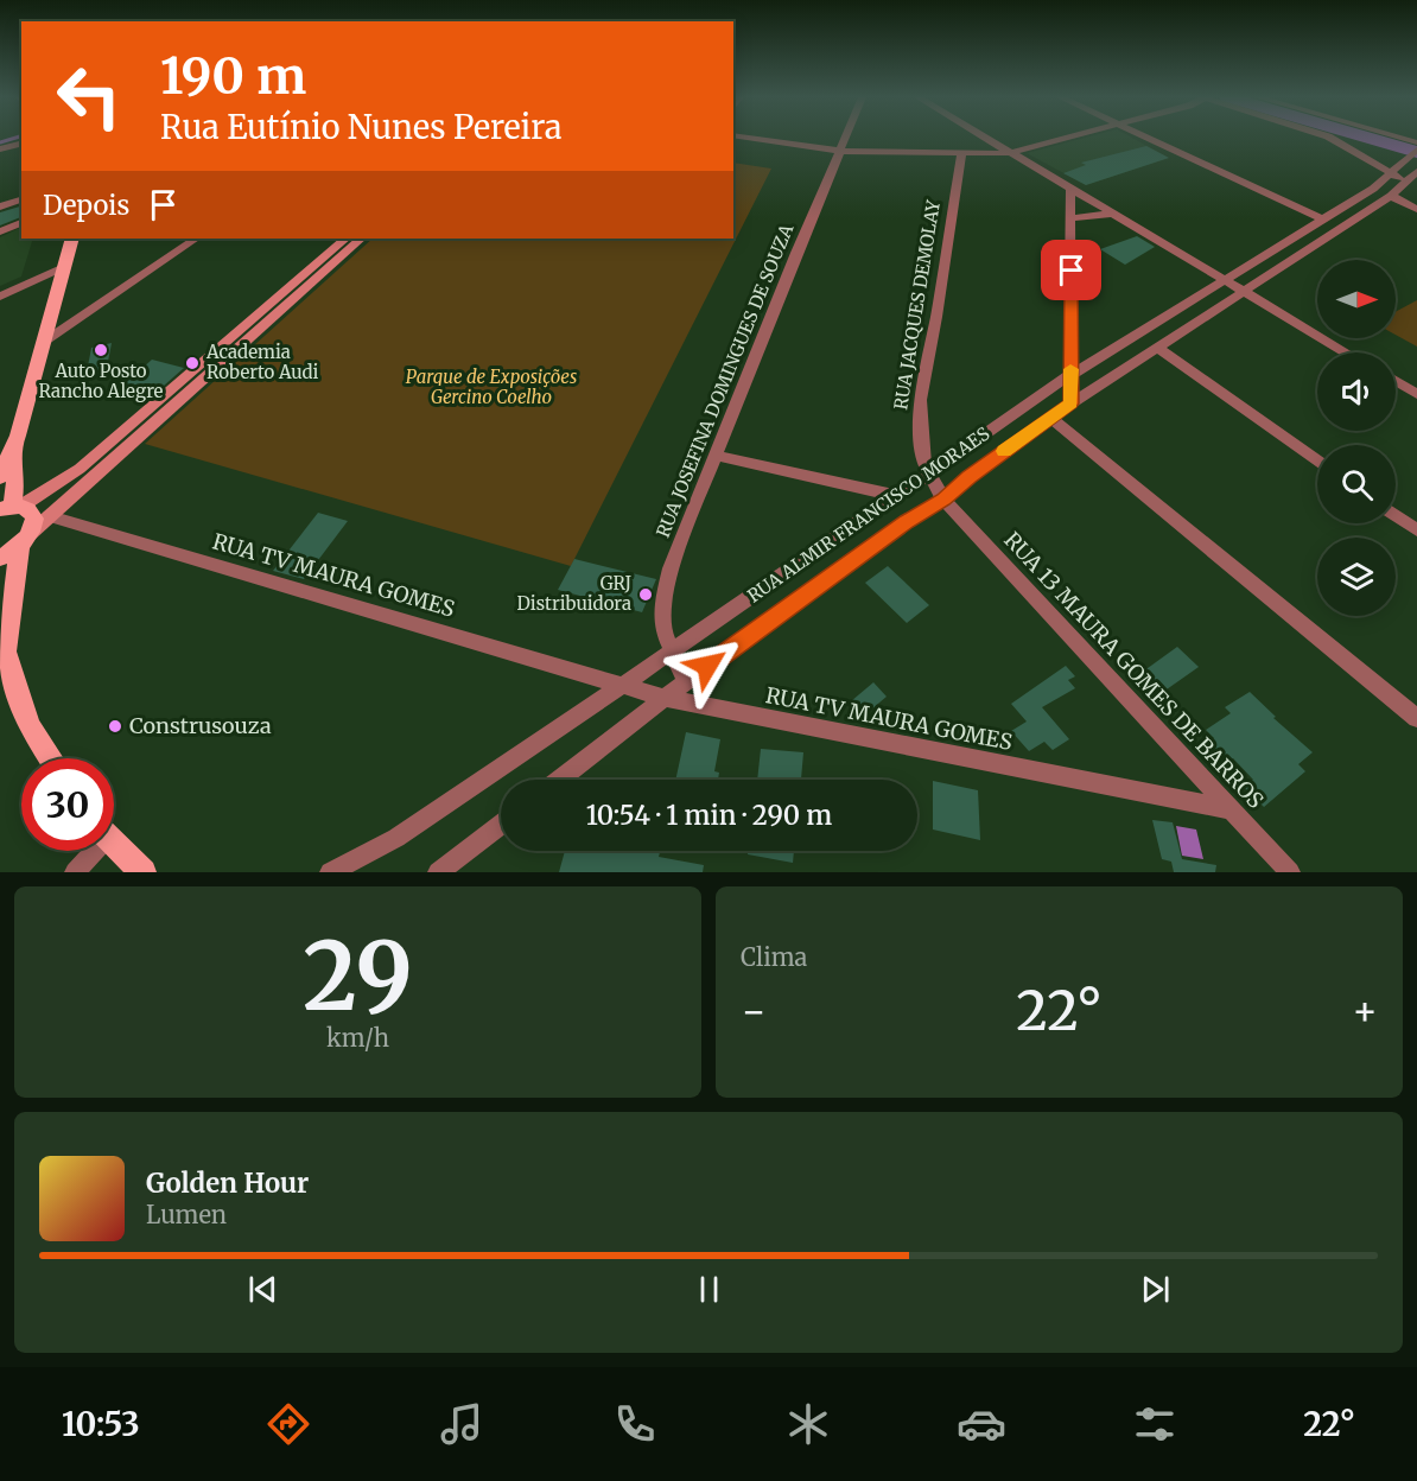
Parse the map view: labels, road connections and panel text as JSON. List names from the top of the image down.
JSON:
{
  "streets": {
    "street": [
      "RUA JACQUES DEMOLAY",
      "RUA JOSEFINA DOMINGUES DE SOUZA",
      "RUA ALMIR FRANCISCO MORAES",
      "RUA TV MAURA GOMES",
      "RUA 13 MAURA GOMES DE BARROS"
    ]
  },
  "crossings": [
    ["RUA JACQUES DEMOLAY", "RUA ALMIR FRANCISCO MORAES"],
    ["RUA JACQUES DEMOLAY", "RUA 13 MAURA GOMES DE BARROS"],
    ["RUA JOSEFINA DOMINGUES DE SOUZA", "RUA ALMIR FRANCISCO MORAES"],
    ["RUA ALMIR FRANCISCO MORAES", "RUA TV MAURA GOMES"],
    ["RUA ALMIR FRANCISCO MORAES", "RUA 13 MAURA GOMES DE BARROS"],
    ["RUA TV MAURA GOMES", "RUA 13 MAURA GOMES DE BARROS"]
  ],
  "parks": ["Parque de Exposições Gercino Coelho"],
  "places": [
    "Auto Posto Rancho Alegre",
    "Academia Roberto Audi",
    "GRJ Distribuidora",
    "Construsouza"
  ],
  "north": "right",
  "page": {
    "turn": ["190 m", "Rua Eutínio Nunes Pereira"],
    "then": "Depois",
    "limit": "30",
    "trip": "10:54 · 1 min · 290 m",
    "tile": [
      ["29", "km/h"],
      "Clima"
    ],
    "heat": ["−", "22°", "+"],
    "song": ["Golden Hour", "Lumen"],
    "tabs": ["10:53", "22°"]
  }
}
